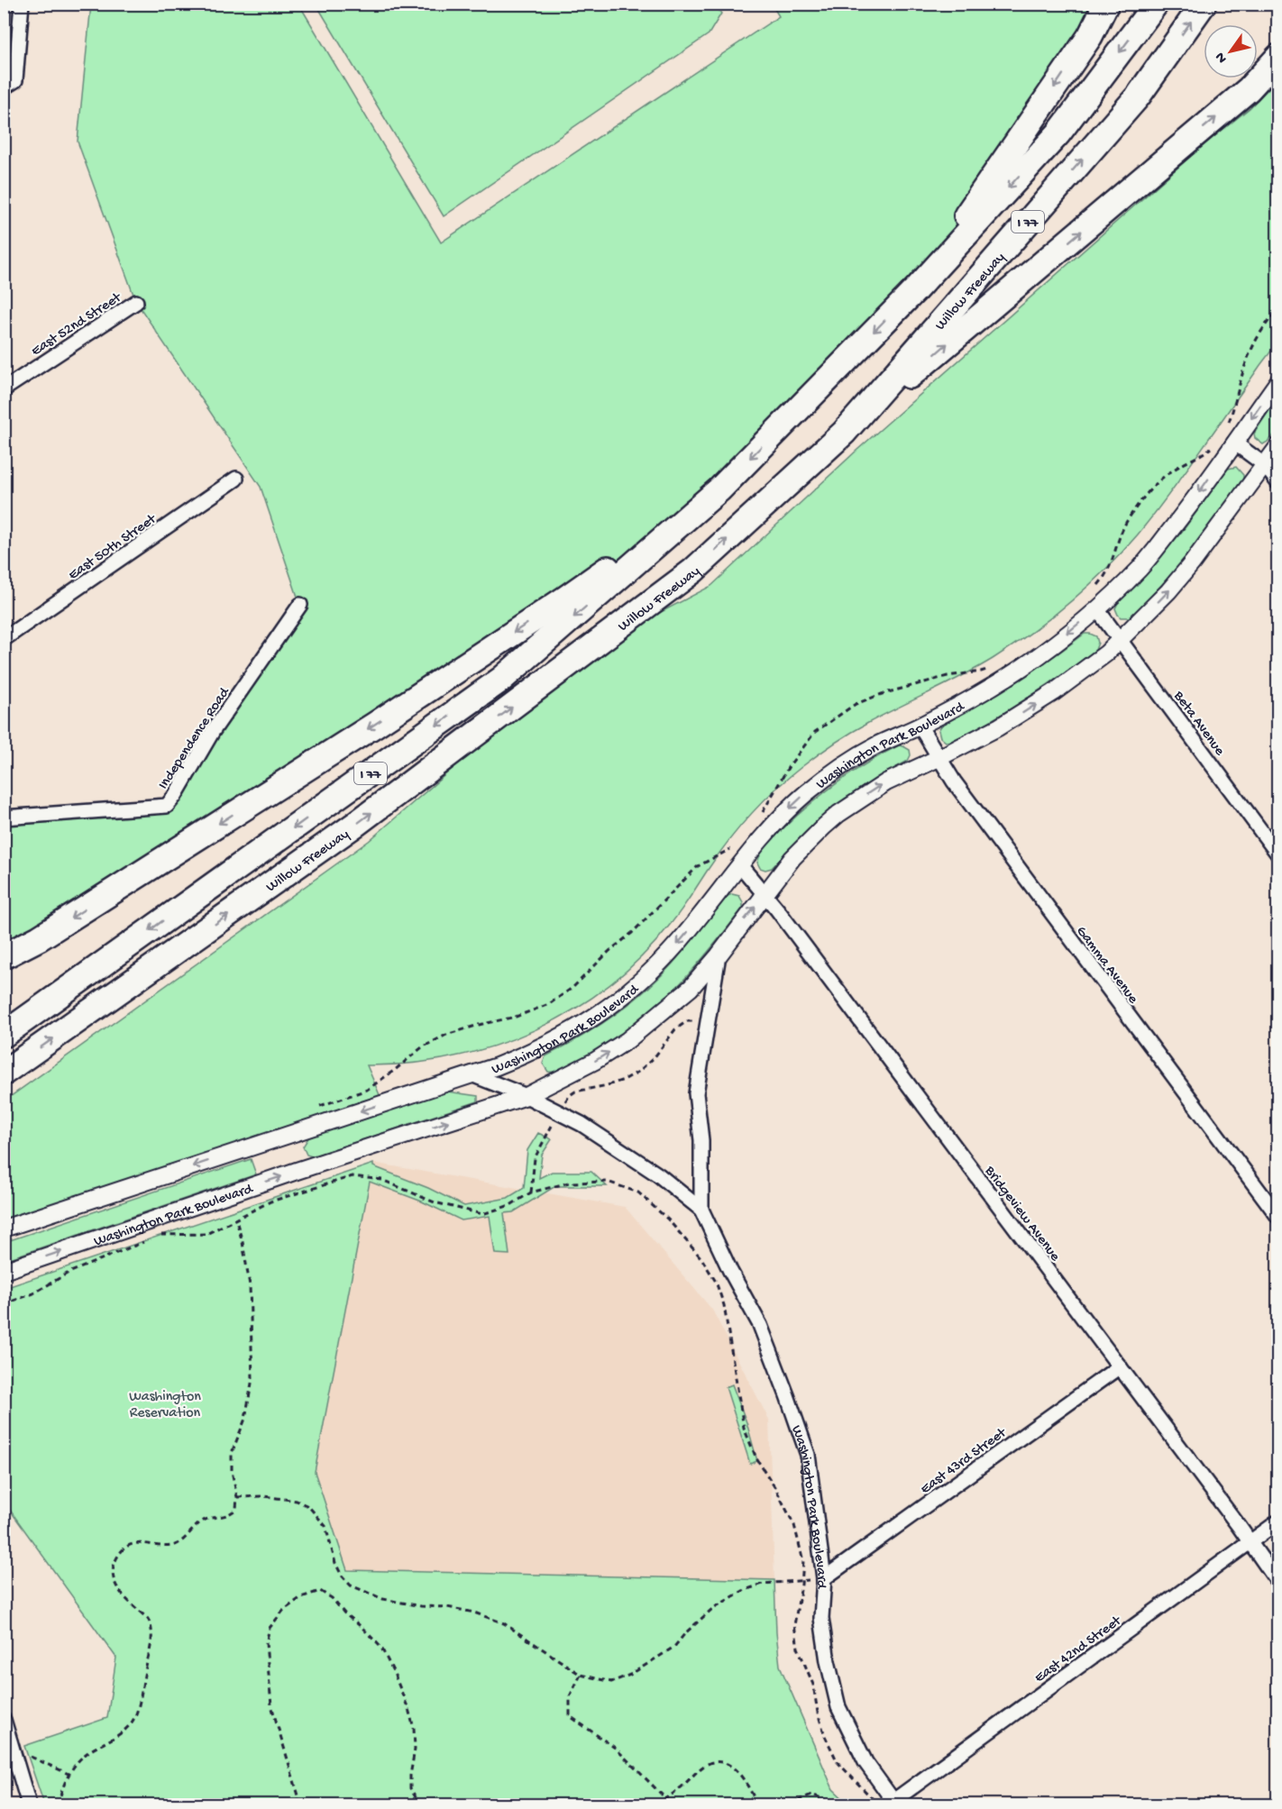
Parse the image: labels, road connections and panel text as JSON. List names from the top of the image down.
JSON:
{
  "streets": {
    "highway": ["I 77", "Willow Freeway"],
    "street": [
      "East 52nd Street",
      "East 50th Street",
      "Beta Avenue",
      "Independence Road",
      "Washington Park Boulevard",
      "Gamma Avenue",
      "Bridgeview Avenue",
      "East 43rd Street",
      "East 42nd Street"
    ]
  },
  "crossings": [
    ["Beta Avenue", "Washington Park Boulevard"],
    ["Washington Park Boulevard", "Gamma Avenue"],
    ["Washington Park Boulevard", "Bridgeview Avenue"],
    ["Washington Park Boulevard", "East 43rd Street"],
    ["Washington Park Boulevard", "East 42nd Street"],
    ["Bridgeview Avenue", "East 43rd Street"],
    ["Bridgeview Avenue", "East 42nd Street"]
  ],
  "parks": ["Washington Reservation"],
  "north": "bottom left"
}
